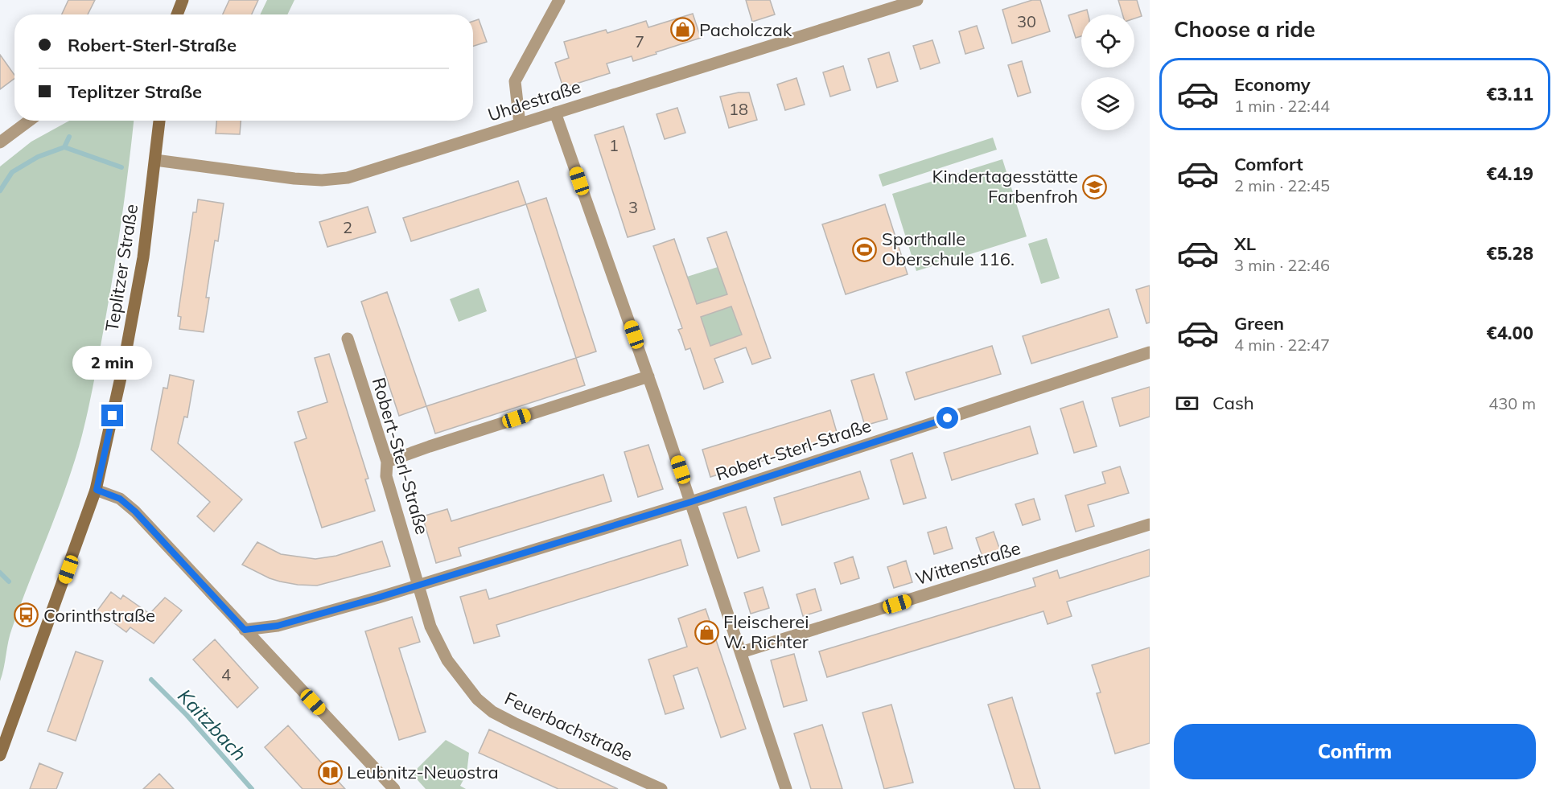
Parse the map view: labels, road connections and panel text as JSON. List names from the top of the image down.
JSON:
{
  "streets": {
    "main road": ["Teplitzer Straße"],
    "street": [
      "Uhdestraße",
      "Robert-Sterl-Straße",
      "Wittenstraße",
      "Feuerbachstraße"
    ]
  },
  "crossings": [
    ["Uhdestraße", "Teplitzer Straße"],
    ["Robert-Sterl-Straße", "Feuerbachstraße"]
  ],
  "water": ["Kaitzbach"],
  "places": {
    "shop": ["Pacholczak", "Fleischerei W. Richter"],
    "school or university": ["Kindertagesstätte Farbenfroh"],
    "sports": ["Sporthalle Oberschule 116."],
    "bus stop": ["Corinthstraße"],
    "library": ["Leubnitz-Neuostra"]
  },
  "house_numbers": [
    "30",
    "7",
    "18",
    "1",
    "3",
    "2",
    "4"
  ],
  "page": {
    "heading": "Choose a ride",
    "banner": ["Robert-Sterl-Straße", "Teplitzer Straße"],
    "list": [
      {
        "name": "Economy",
        "note": "1 min · 22:44",
        "value": "€3.11"
      },
      {
        "name": "Comfort",
        "note": "2 min · 22:45",
        "value": "€4.19"
      },
      {
        "name": "XL",
        "note": "3 min · 22:46",
        "value": "€5.28"
      },
      {
        "name": "Green",
        "note": "4 min · 22:47",
        "value": "€4.00"
      }
    ],
    "bubble": "2 min",
    "pay": ["Cash", "430 m"],
    "buttons": "Confirm"
  }
}
